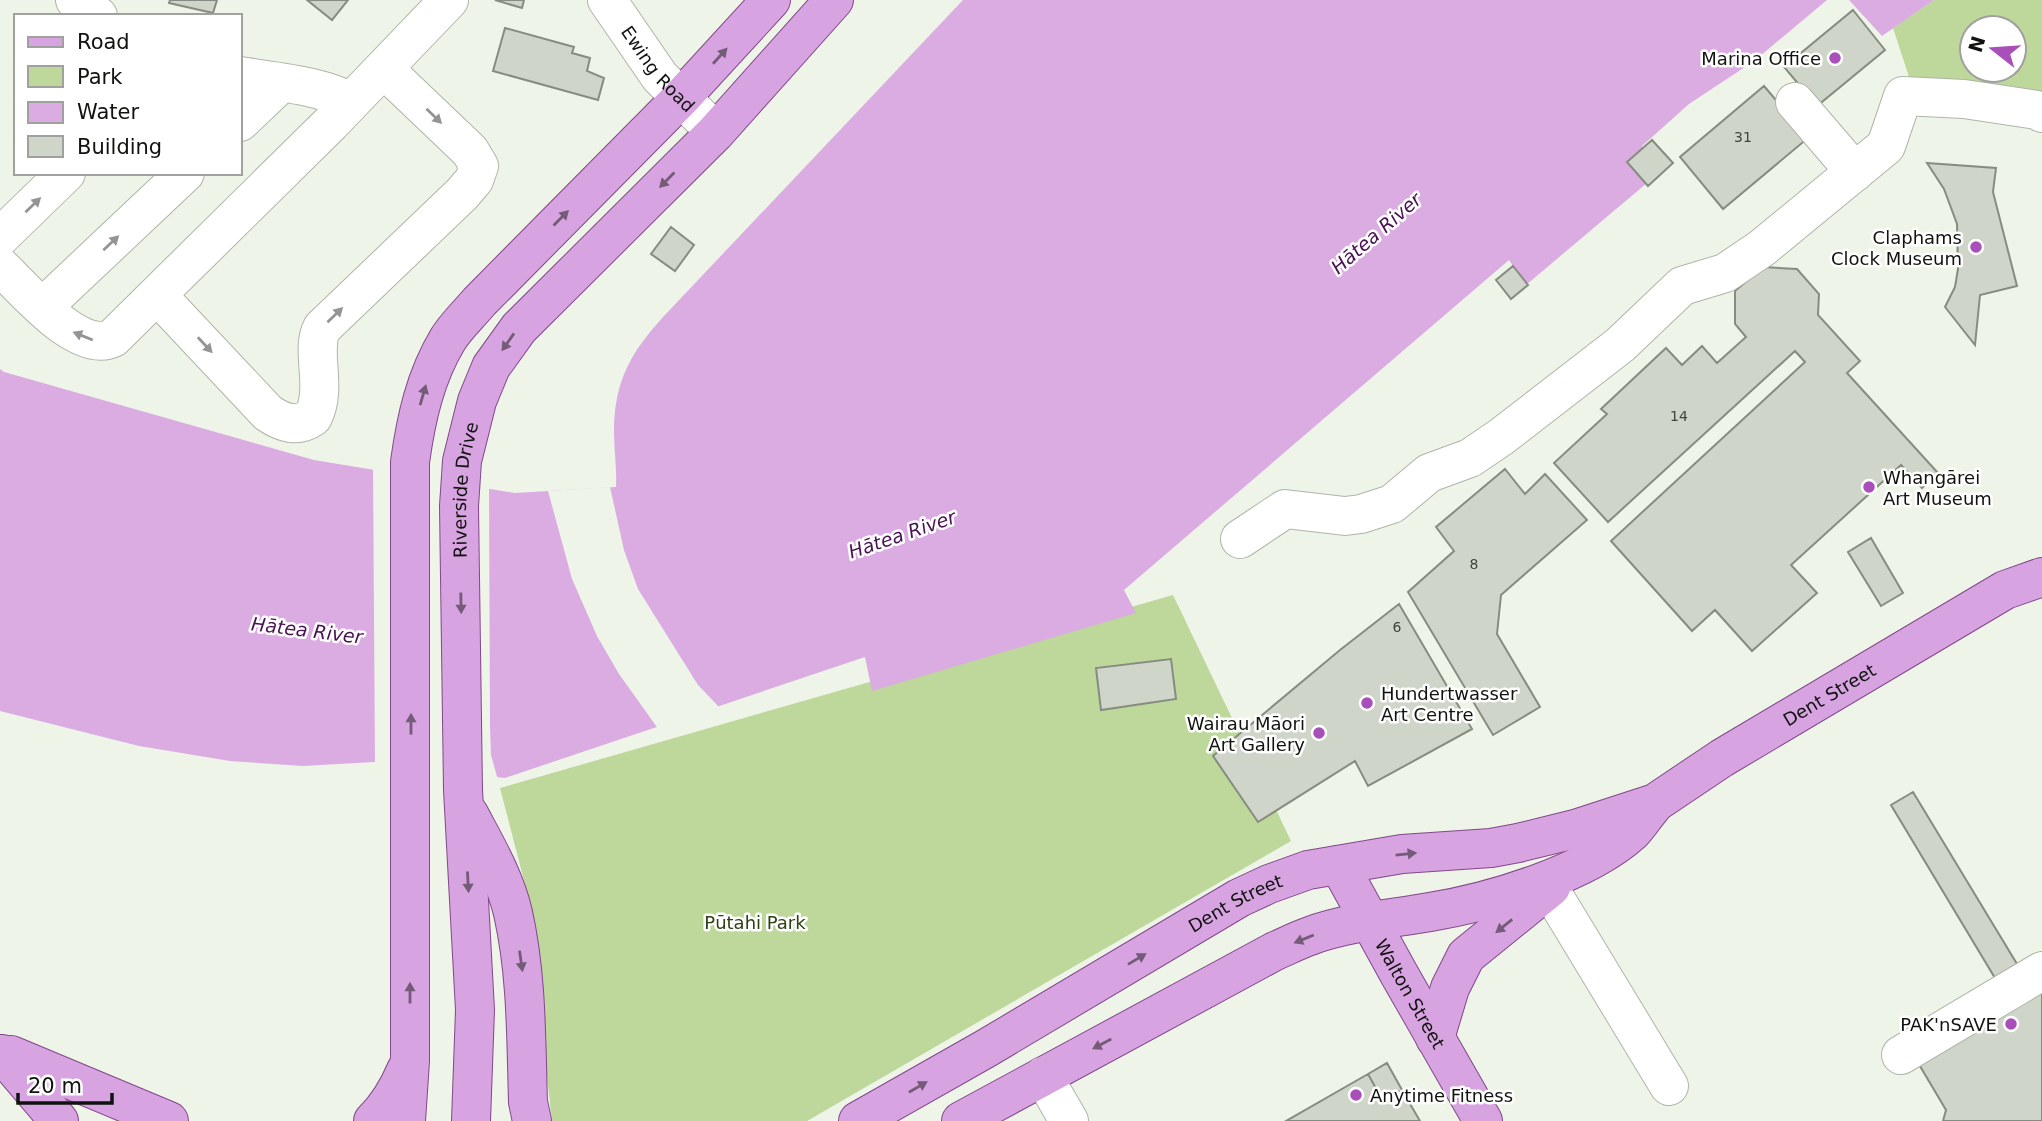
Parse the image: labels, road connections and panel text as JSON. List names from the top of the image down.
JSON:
{
  "streets": {
    "main road": ["Riverside Drive", "Dent Street", "Walton Street"],
    "street": ["Ewing Road"]
  },
  "crossings": [
    ["Ewing Road", "Riverside Drive"],
    ["Dent Street", "Walton Street"]
  ],
  "water": ["Hātea River"],
  "parks": ["Pūtahi Park"],
  "places": [
    "Marina Office",
    "Claphams Clock Museum",
    "Whangārei Art Museum",
    "Hundertwasser Art Centre",
    "Wairau Māori Art Gallery",
    "PAK'nSAVE",
    "Anytime Fitness"
  ],
  "house_numbers": [
    "31",
    "14",
    "8",
    "6"
  ],
  "legend": [
    "Road",
    "Park",
    "Water",
    "Building"
  ],
  "scale_bar": "20 m",
  "north": "left"
}
